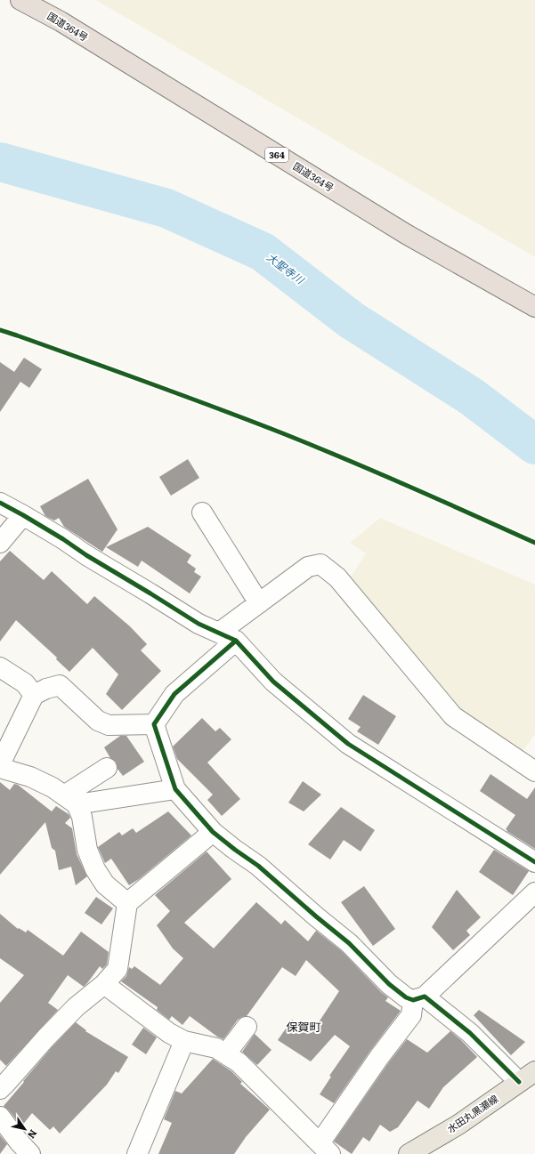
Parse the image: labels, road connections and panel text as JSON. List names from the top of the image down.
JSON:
{
  "streets": {
    "highway": ["国道364号", "364"],
    "main road": ["水田丸黒瀬線"]
  },
  "districts": ["保賀町"],
  "water": ["大聖寺川"],
  "north": "bottom right"
}
